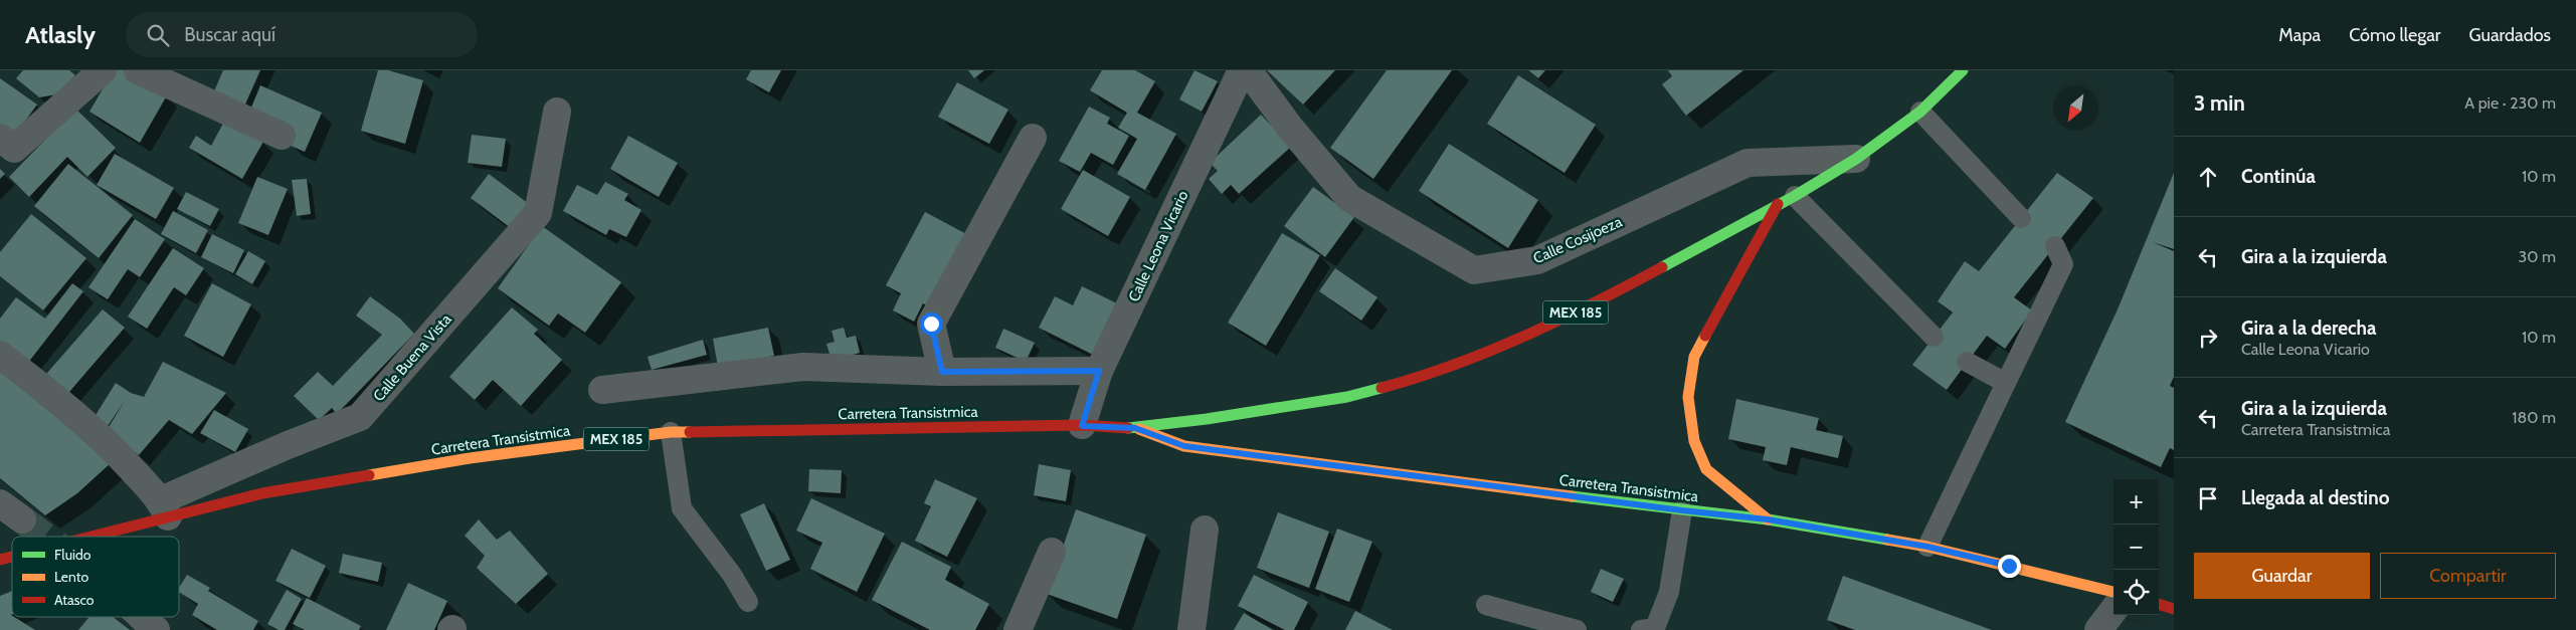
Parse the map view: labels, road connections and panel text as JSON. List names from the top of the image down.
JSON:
{
  "streets": {
    "main road": ["MEX 185", "Carretera Transistmica"],
    "street": ["Calle Cosijoeza", "Calle Leona Vicario", "Calle Buena Vista"]
  },
  "crossings": [
    ["Calle Cosijoeza", "Carretera Transistmica"],
    ["Calle Leona Vicario", "Carretera Transistmica"],
    ["Calle Buena Vista", "Carretera Transistmica"]
  ],
  "legend": ["Fluido", "Lento", "Atasco"],
  "north": "bottom left",
  "page": {
    "header": "Atlasly",
    "search": "Buscar aquí",
    "nav": ["Mapa", "Cómo llegar", "Guardados"],
    "heading": ["3 min", "A pie · 230 m"],
    "list": [
      ["Continúa", "10 m"],
      ["Gira a la izquierda", "30 m"],
      ["Gira a la derecha", "Calle Leona Vicario", "10 m"],
      ["Gira a la izquierda", "Carretera Transistmica", "180 m"],
      "Llegada al destino"
    ],
    "map_buttons": ["+", "−"],
    "buttons": ["Guardar", "Compartir"]
  }
}
